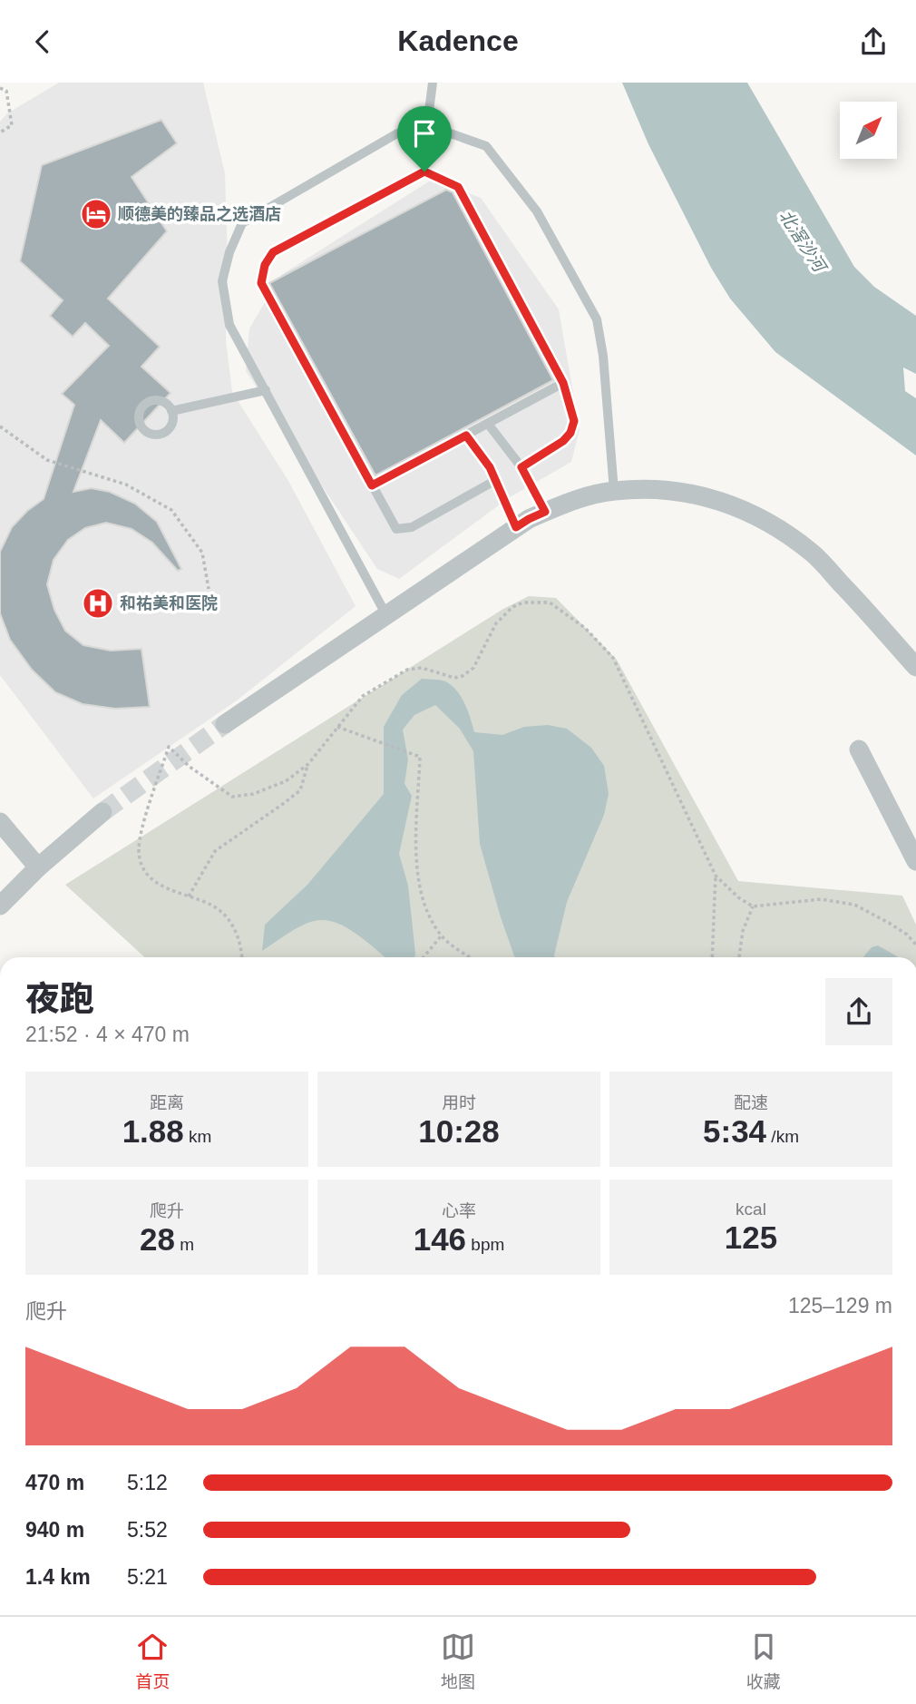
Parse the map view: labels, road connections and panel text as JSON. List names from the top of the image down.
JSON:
{
  "water": ["北滘沙河"],
  "places": {
    "hotel": ["顺德美的臻品之选酒店"],
    "hospital": ["和祐美和医院"]
  },
  "north": "top right",
  "page": {
    "header": "Kadence",
    "heading": ["夜跑", "21:52 · 4 × 470 m"],
    "stats": [
      ["距离", "1.88 km"],
      ["用时", "10:28"],
      ["配速", "5:34 /km"],
      ["爬升", "28 m"],
      ["心率", "146 bpm"],
      ["kcal", "125"]
    ],
    "chart": ["爬升", "125–129 m"],
    "list": [
      {
        "name": "470 m",
        "note": "5:12"
      },
      {
        "name": "940 m",
        "note": "5:52"
      },
      {
        "name": "1.4 km",
        "note": "5:21"
      }
    ],
    "tabs": ["首页", "地图", "收藏"]
  }
}
